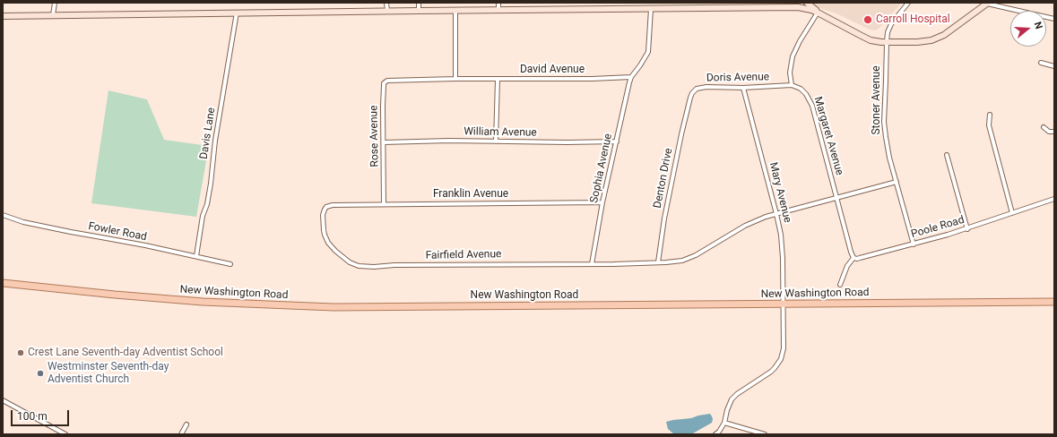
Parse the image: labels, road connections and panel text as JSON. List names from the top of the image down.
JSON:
{
  "streets": {
    "main road": ["New Washington Road"],
    "street": [
      "David Avenue",
      "Doris Avenue",
      "Stoner Avenue",
      "William Avenue",
      "Davis Lane",
      "Rose Avenue",
      "Margaret Avenue",
      "Sophia Avenue",
      "Denton Drive",
      "Mary Avenue",
      "Franklin Avenue",
      "Poole Road",
      "Fowler Road",
      "Fairfield Avenue"
    ]
  },
  "crossings": [
    ["David Avenue", "Rose Avenue"],
    ["David Avenue", "Sophia Avenue"],
    ["Doris Avenue", "Margaret Avenue"],
    ["Doris Avenue", "Denton Drive"],
    ["Doris Avenue", "Mary Avenue"],
    ["Stoner Avenue", "Poole Road"],
    ["Stoner Avenue", "Fairfield Avenue"],
    ["William Avenue", "Rose Avenue"],
    ["William Avenue", "Sophia Avenue"],
    ["Davis Lane", "Fowler Road"],
    ["Rose Avenue", "Franklin Avenue"],
    ["Margaret Avenue", "Poole Road"],
    ["Margaret Avenue", "Fairfield Avenue"],
    ["Sophia Avenue", "Franklin Avenue"],
    ["Sophia Avenue", "Fairfield Avenue"],
    ["Denton Drive", "Fairfield Avenue"],
    ["Mary Avenue", "Fairfield Avenue"],
    ["Mary Avenue", "New Washington Road"],
    ["Franklin Avenue", "Fairfield Avenue"]
  ],
  "places": ["Carroll Hospital", "Crest Lane Seventh-day Adventist School", "Westminster Seventh-day Adventist Church"],
  "scale_bar": "100 m",
  "north": "right"
}
